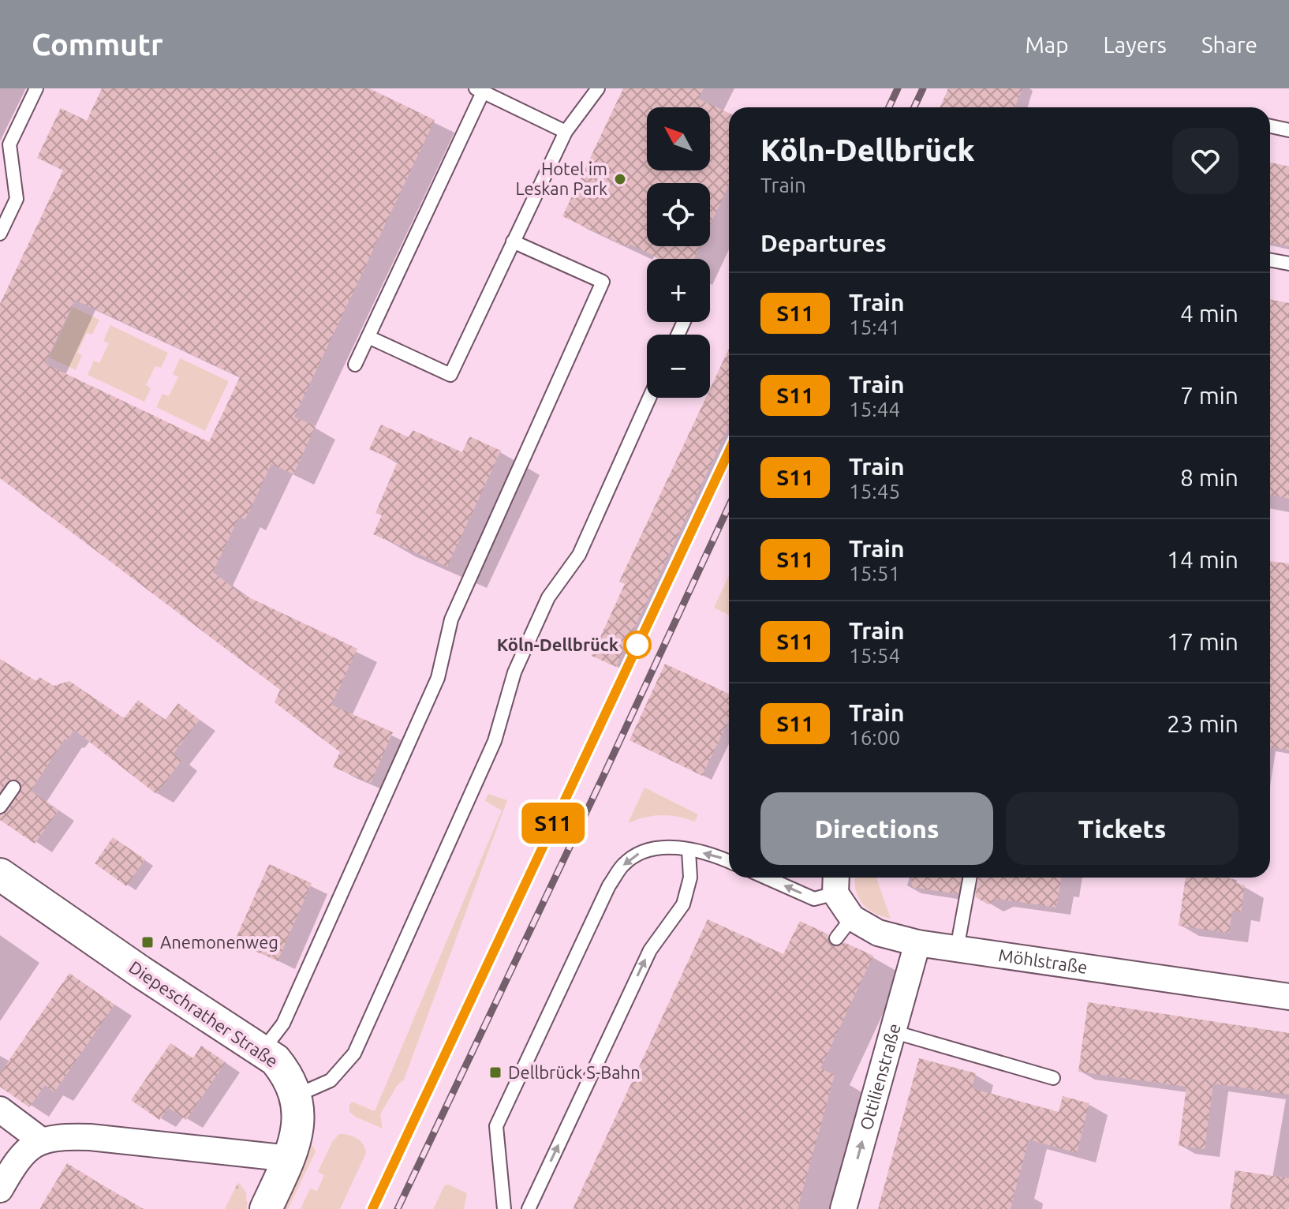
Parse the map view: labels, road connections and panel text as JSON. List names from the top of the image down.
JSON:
{
  "streets": {
    "street": ["Möhlstraße", "Diepeschrather Straße", "Ottilienstraße"]
  },
  "crossings": [
    ["Möhlstraße", "Ottilienstraße"]
  ],
  "one_way": ["Ottilienstraße"],
  "places": {
    "other": ["Hotel im Leskan Park", "Köln-Dellbrück"],
    "transit": ["Anemonenweg", "Dellbrück S-Bahn"]
  },
  "north": "top left",
  "page": {
    "header": "Commutr",
    "nav": ["Map", "Layers", "Share"],
    "on_map": "S11",
    "map_buttons": ["+", "−"],
    "heading": [
      ["Köln-Dellbrück", "Train"],
      "Departures"
    ],
    "list": [
      {
        "mark": "S11",
        "name": "Train",
        "note": "15:41",
        "value": "4 min"
      },
      {
        "mark": "S11",
        "name": "Train",
        "note": "15:44",
        "value": "7 min"
      },
      {
        "mark": "S11",
        "name": "Train",
        "note": "15:45",
        "value": "8 min"
      },
      {
        "mark": "S11",
        "name": "Train",
        "note": "15:51",
        "value": "14 min"
      },
      {
        "mark": "S11",
        "name": "Train",
        "note": "15:54",
        "value": "17 min"
      },
      {
        "mark": "S11",
        "name": "Train",
        "note": "16:00",
        "value": "23 min"
      }
    ],
    "buttons": ["Directions", "Tickets"]
  }
}
